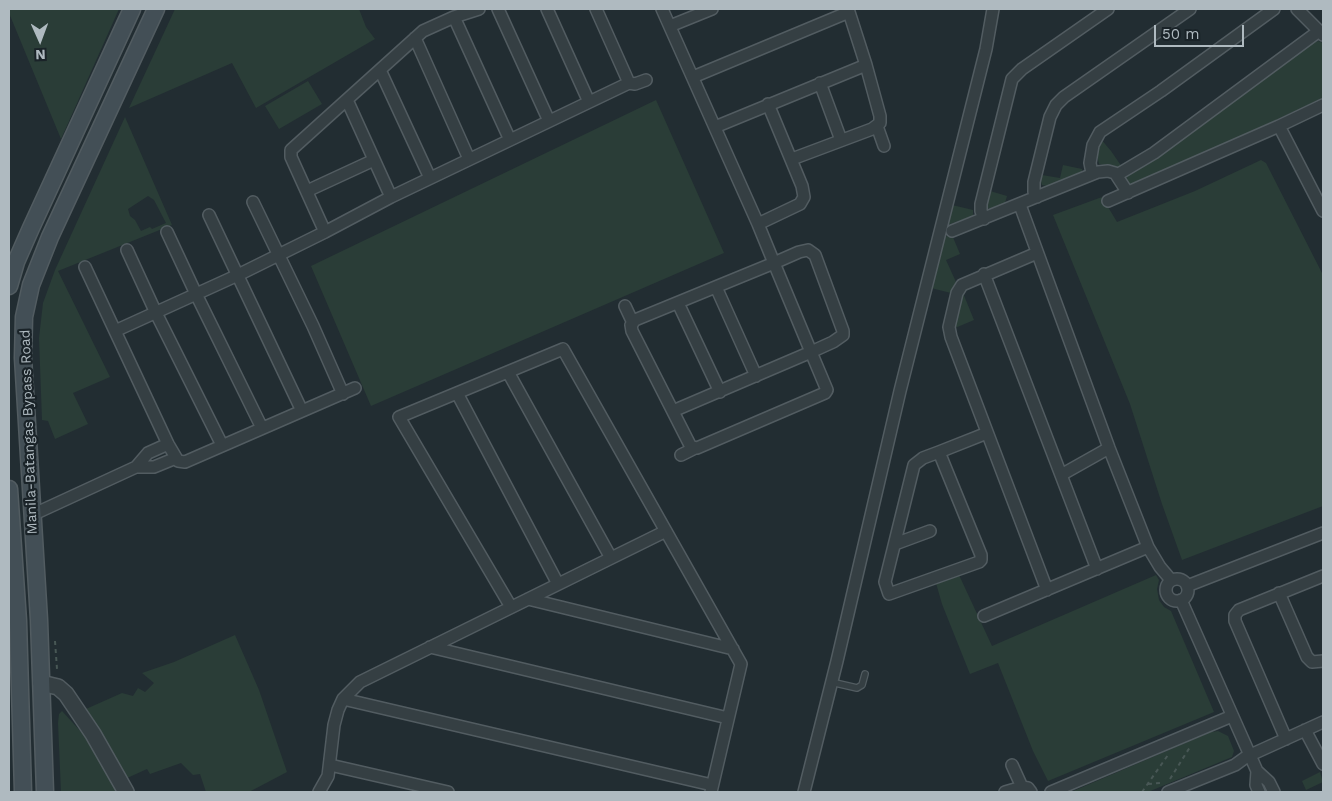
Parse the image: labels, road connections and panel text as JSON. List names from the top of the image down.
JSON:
{
  "streets": {
    "main road": ["Manila-Batangas Bypass Road"]
  },
  "scale_bar": "50 m",
  "north": "bottom"
}
